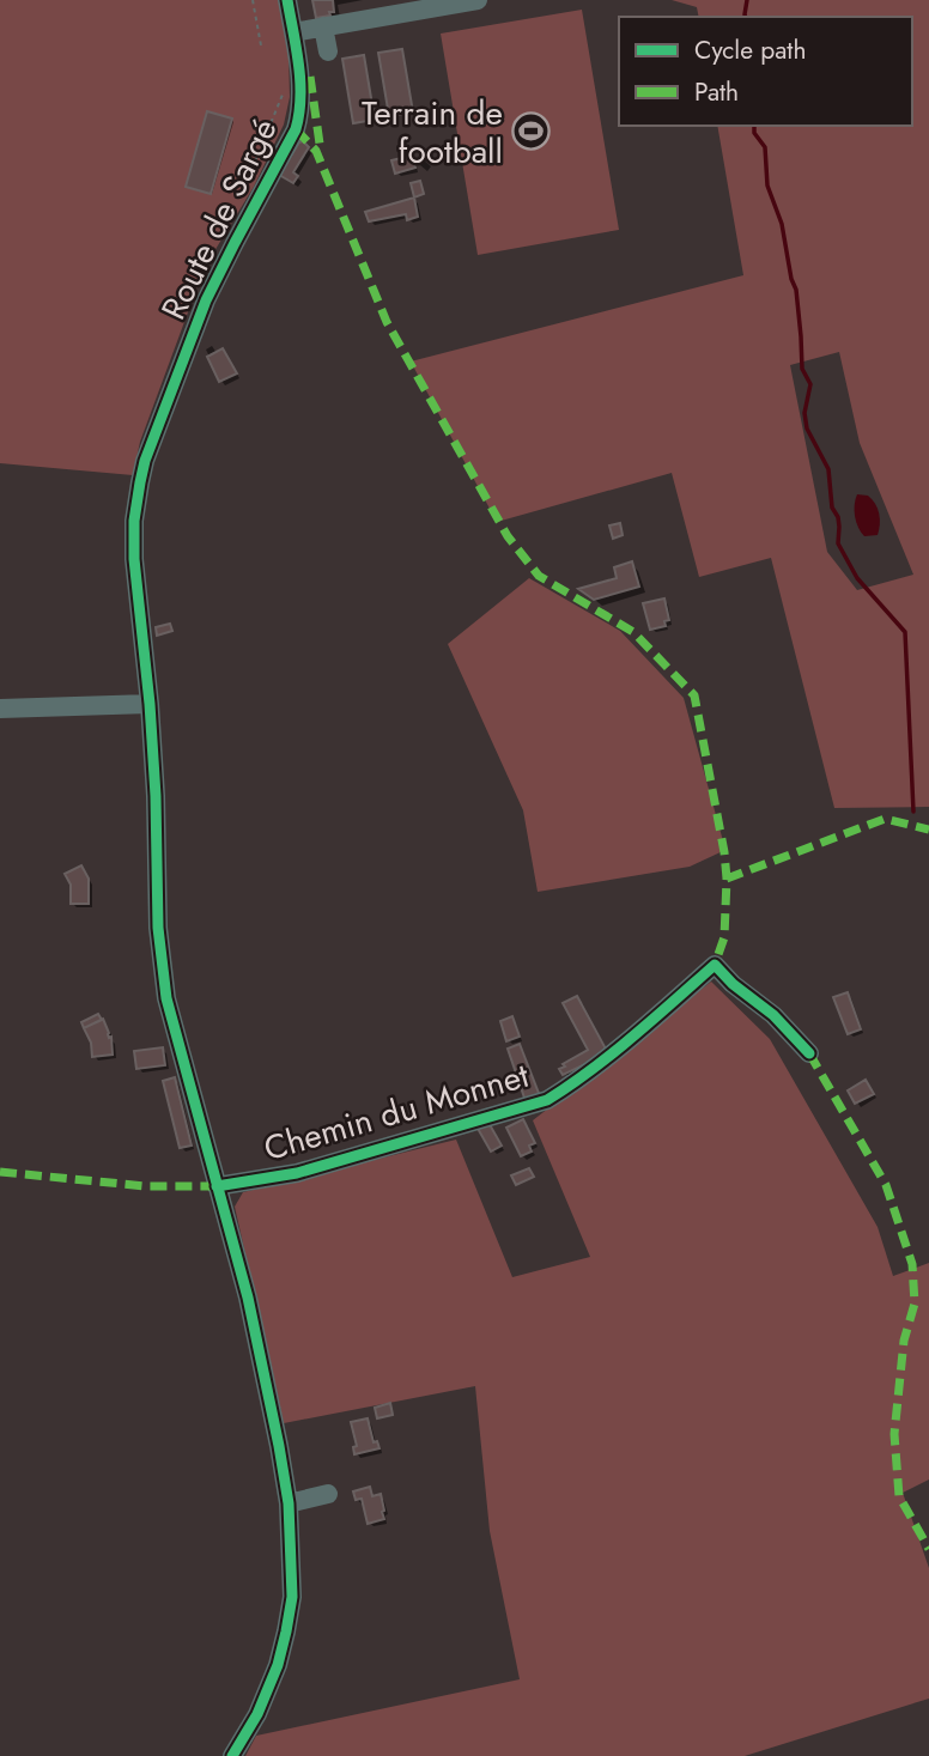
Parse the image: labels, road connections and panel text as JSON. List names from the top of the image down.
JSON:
{
  "streets": {
    "street": ["Route de Sargé", "Chemin du Monnet"]
  },
  "crossings": [
    ["Route de Sargé", "Chemin du Monnet"]
  ],
  "places": {
    "sports": ["Terrain de football"]
  },
  "legend": ["Cycle path", "Path"]
}
